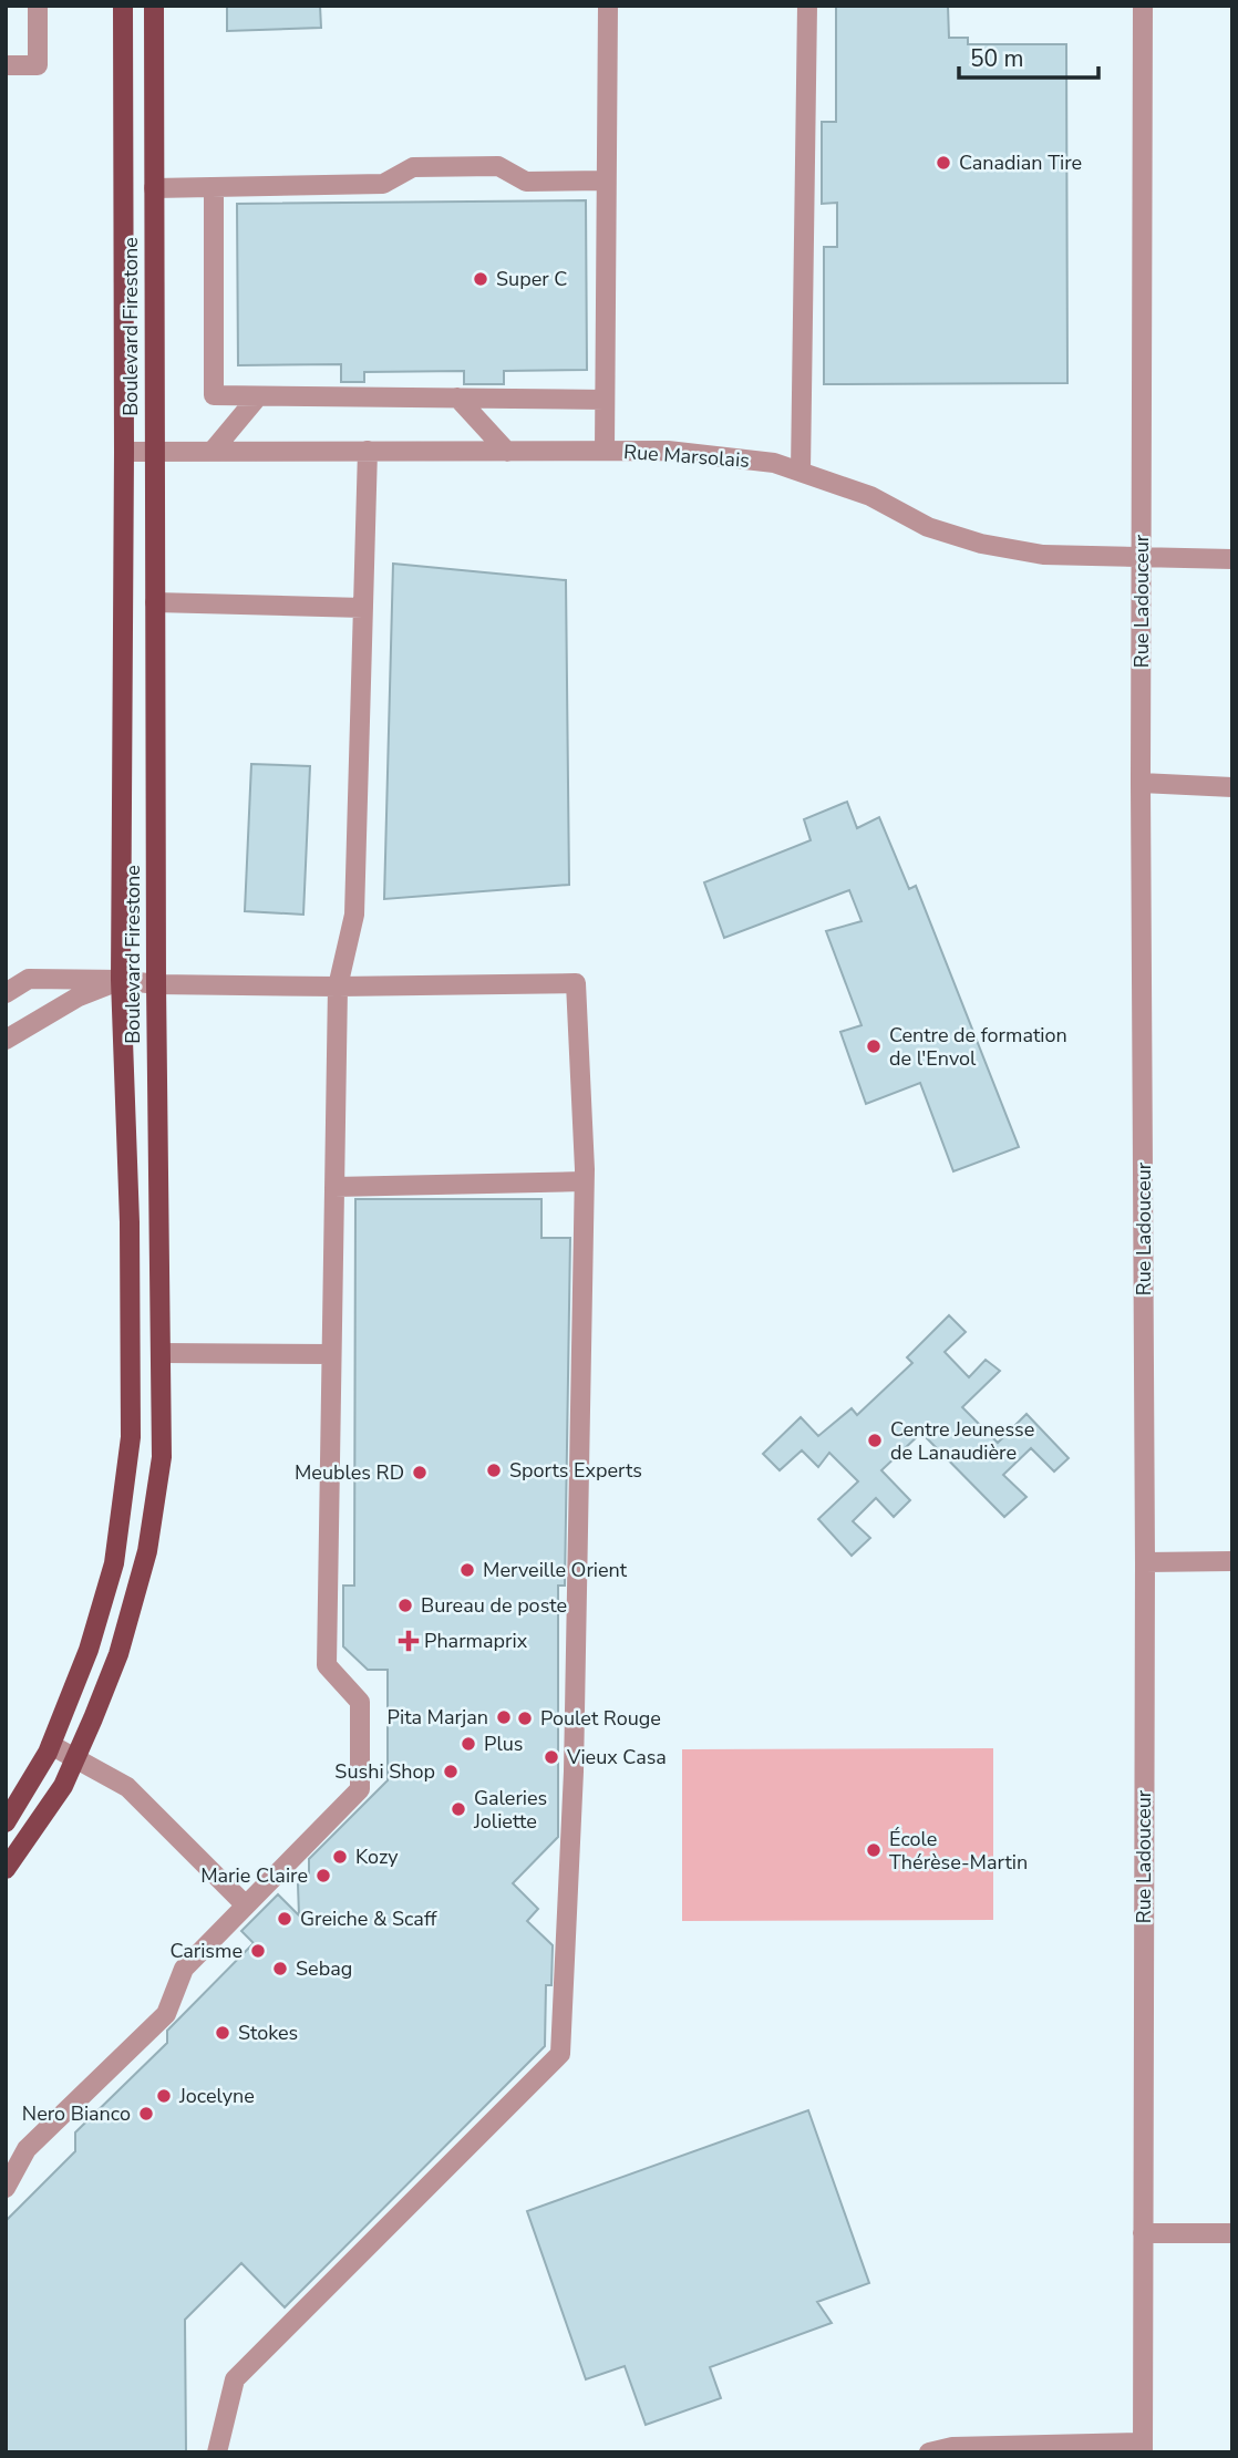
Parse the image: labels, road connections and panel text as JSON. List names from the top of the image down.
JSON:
{
  "streets": {
    "main road": ["Boulevard Firestone"],
    "street": ["Rue Marsolais", "Rue Ladouceur"]
  },
  "crossings": [
    ["Boulevard Firestone", "Rue Marsolais"],
    ["Rue Marsolais", "Rue Ladouceur"]
  ],
  "places": {
    "other": [
      "Canadian Tire",
      "Super C",
      "Centre de formation de l'Envol",
      "Centre Jeunesse de Lanaudière",
      "Sports Experts",
      "Meubles RD",
      "Merveille Orient",
      "Bureau de poste",
      "Pita Marjan",
      "Poulet Rouge",
      "Plus",
      "Vieux Casa",
      "Sushi Shop",
      "Galeries Joliette",
      "École Thérèse-Martin",
      "Kozy",
      "Marie Claire",
      "Greiche & Scaff",
      "Carisme",
      "Sebag",
      "Stokes",
      "Jocelyne",
      "Nero Bianco"
    ],
    "health": ["Pharmaprix"]
  },
  "scale_bar": "50 m"
}
